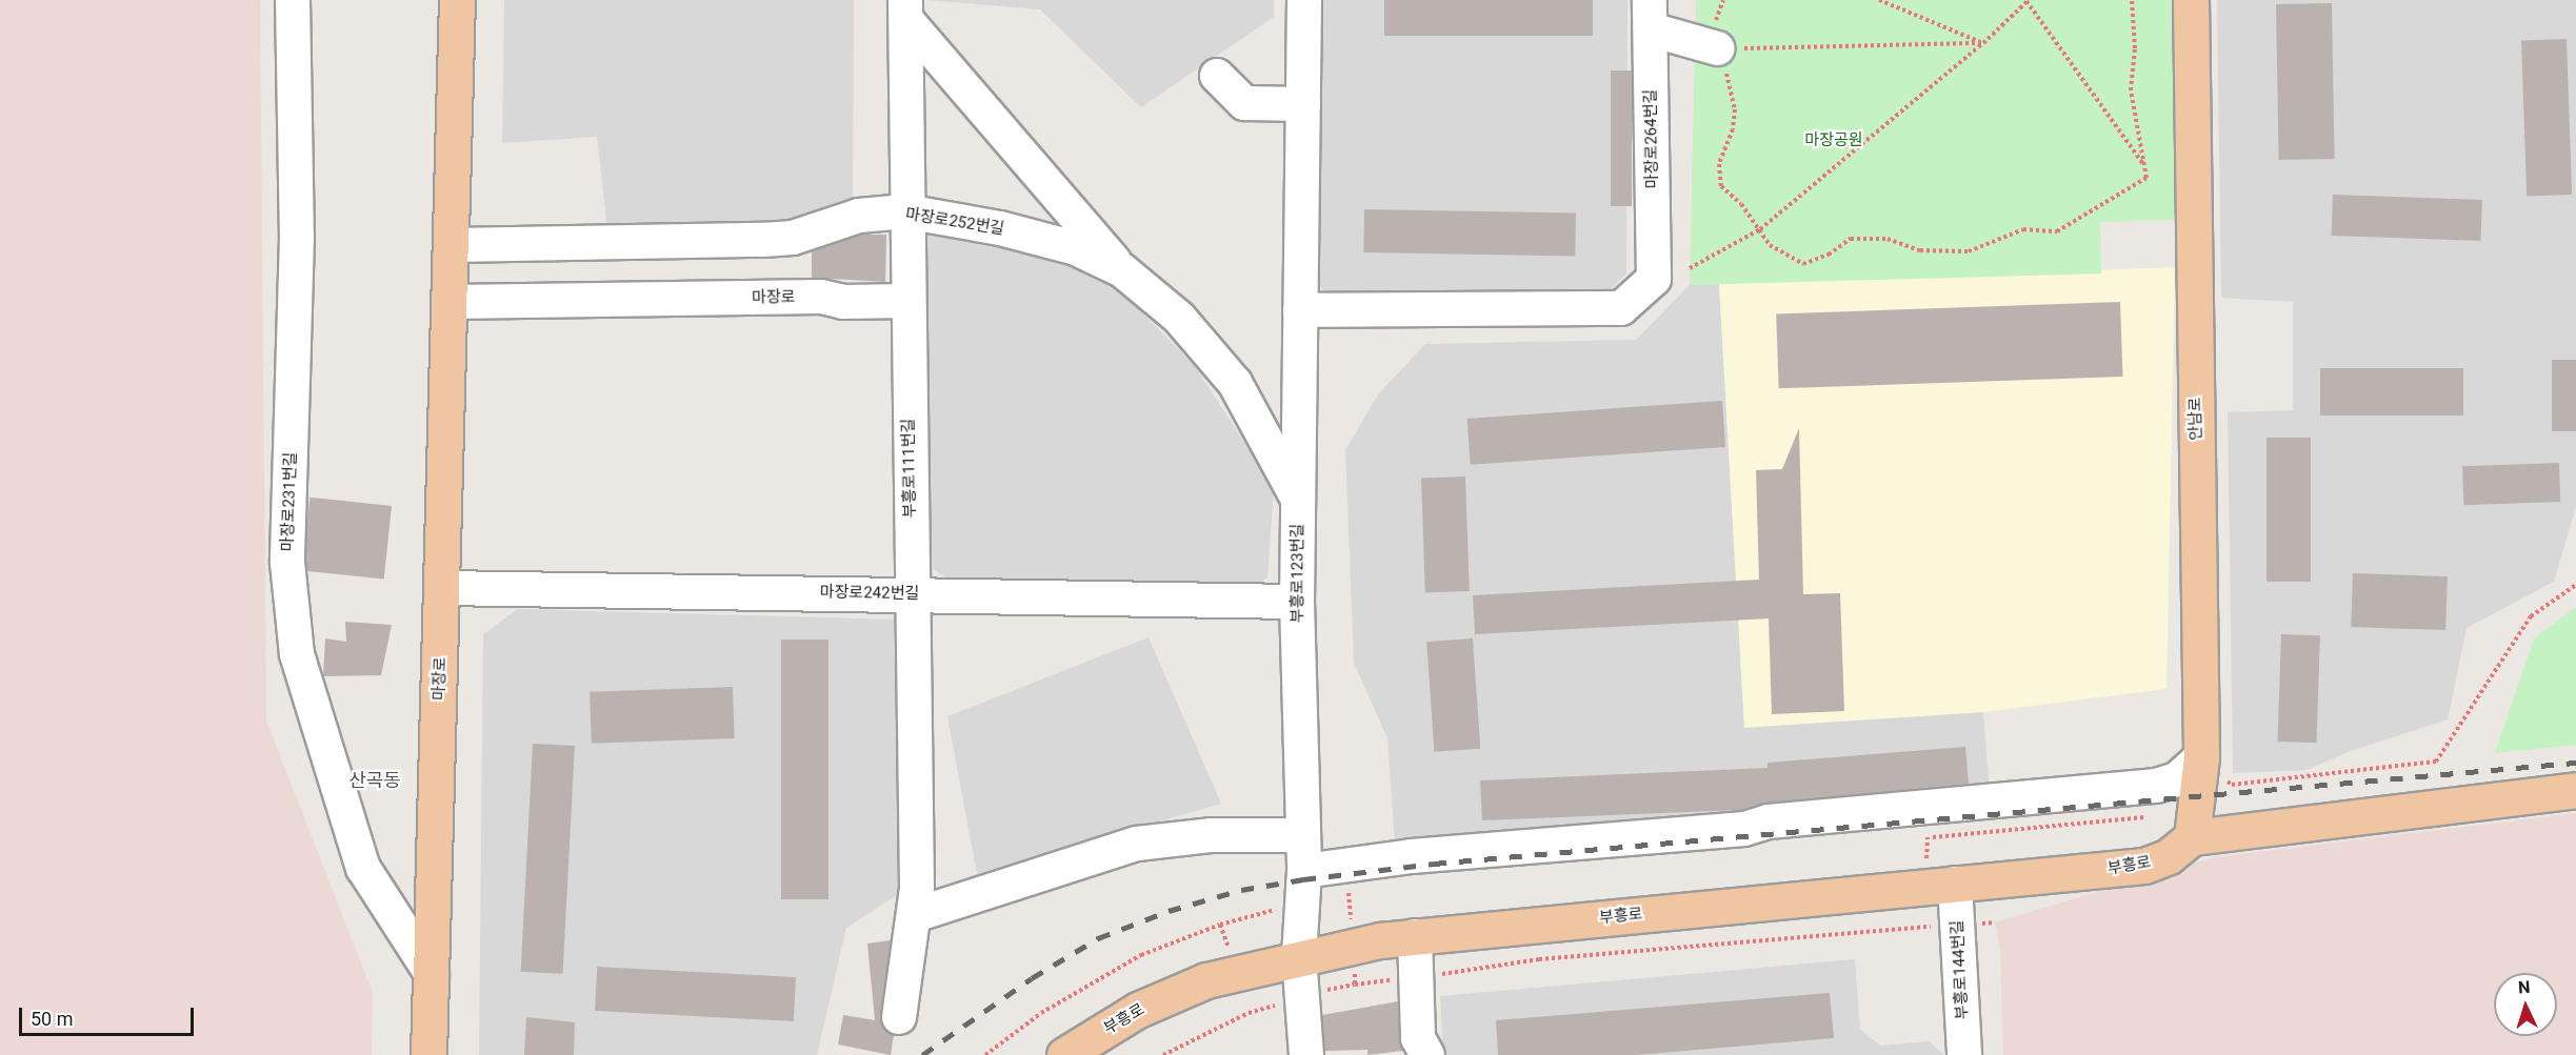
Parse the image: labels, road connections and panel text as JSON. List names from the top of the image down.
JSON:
{
  "streets": {
    "main road": ["마장로", "안남로", "부흥로"],
    "street": [
      "마장로264번길",
      "마장로252번길",
      "부흥로111번길",
      "마장로231번길",
      "부흥로123번길",
      "마장로242번길",
      "부흥로144번길"
    ]
  },
  "crossings": [
    ["마장로264번길", "부흥로123번길"],
    ["마장로252번길", "마장로"],
    ["마장로252번길", "부흥로111번길"],
    ["마장로252번길", "부흥로123번길"],
    ["마장로", "부흥로111번길"],
    ["마장로", "마장로231번길"],
    ["마장로", "마장로242번길"],
    ["안남로", "부흥로"],
    ["부흥로111번길", "마장로242번길"],
    ["부흥로123번길", "마장로242번길"],
    ["부흥로123번길", "부흥로"],
    ["부흥로", "부흥로144번길"]
  ],
  "districts": ["산곡동"],
  "parks": ["마장공원"],
  "scale_bar": "50 m",
  "north": "top"
}
